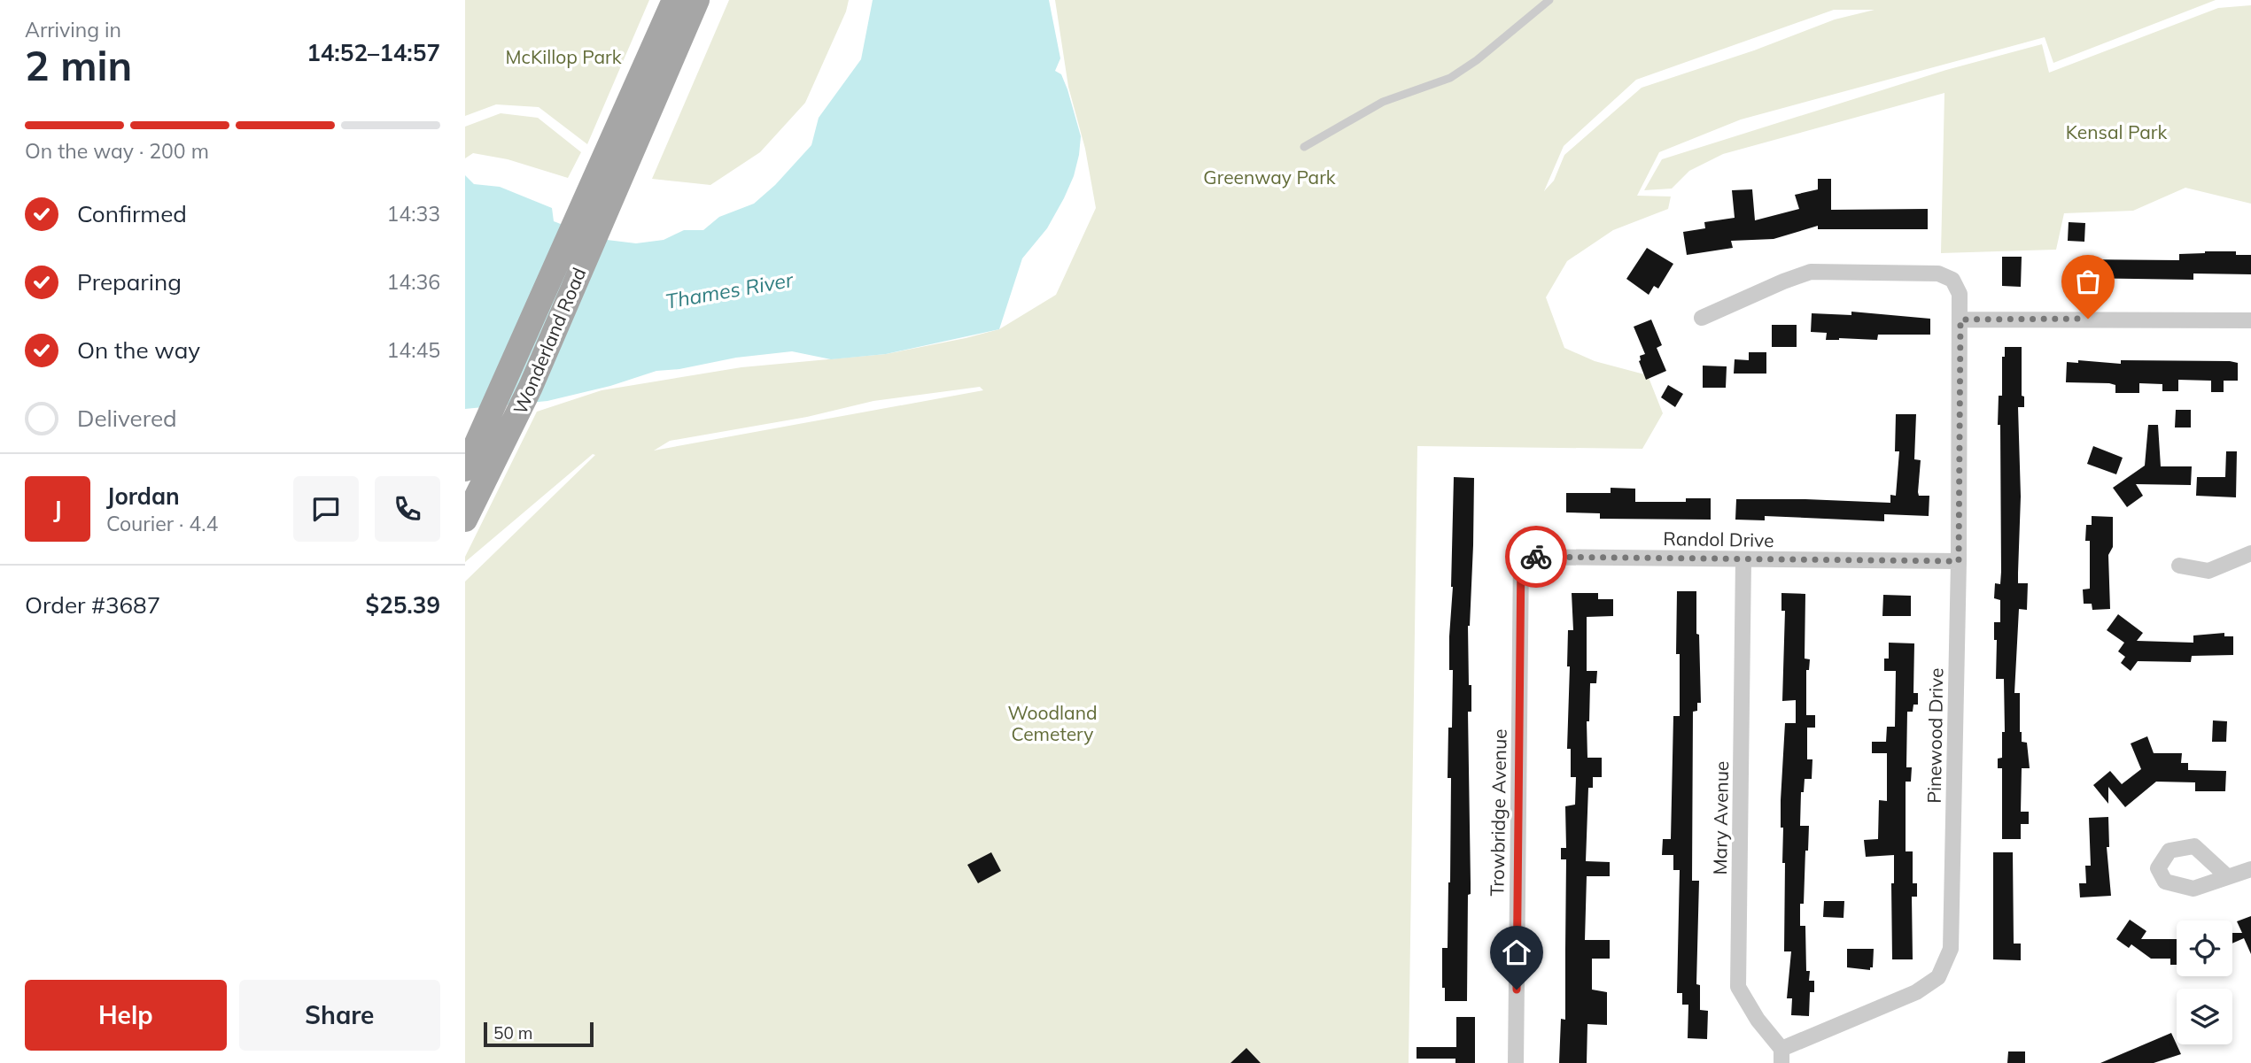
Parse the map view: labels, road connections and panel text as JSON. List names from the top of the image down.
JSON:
{
  "streets": {
    "main road": ["Wonderland Road"],
    "street": [
      "Randol Drive",
      "Pinewood Drive",
      "Trowbridge Avenue",
      "Mary Avenue"
    ]
  },
  "crossings": [
    ["Randol Drive", "Pinewood Drive"],
    ["Randol Drive", "Trowbridge Avenue"],
    ["Randol Drive", "Mary Avenue"],
    ["Pinewood Drive", "Mary Avenue"]
  ],
  "water": ["Thames River"],
  "parks": [
    "McKillop Park",
    "Kensal Park",
    "Greenway Park",
    "Woodland Cemetery"
  ],
  "scale_bar": "50 m",
  "page": {
    "heading": ["2 min", "Arriving in", "14:52–14:57"],
    "panel": [
      "Jordan",
      "Courier · 4.4",
      "Order #3687",
      "$25.39"
    ],
    "bar": "On the way · 200 m",
    "list": [
      ["Confirmed", "14:33"],
      ["Preparing", "14:36"],
      ["On the way", "14:45"],
      "Delivered"
    ],
    "round": "J",
    "buttons": ["Help", "Share"],
    "scale": "50 m"
  }
}
